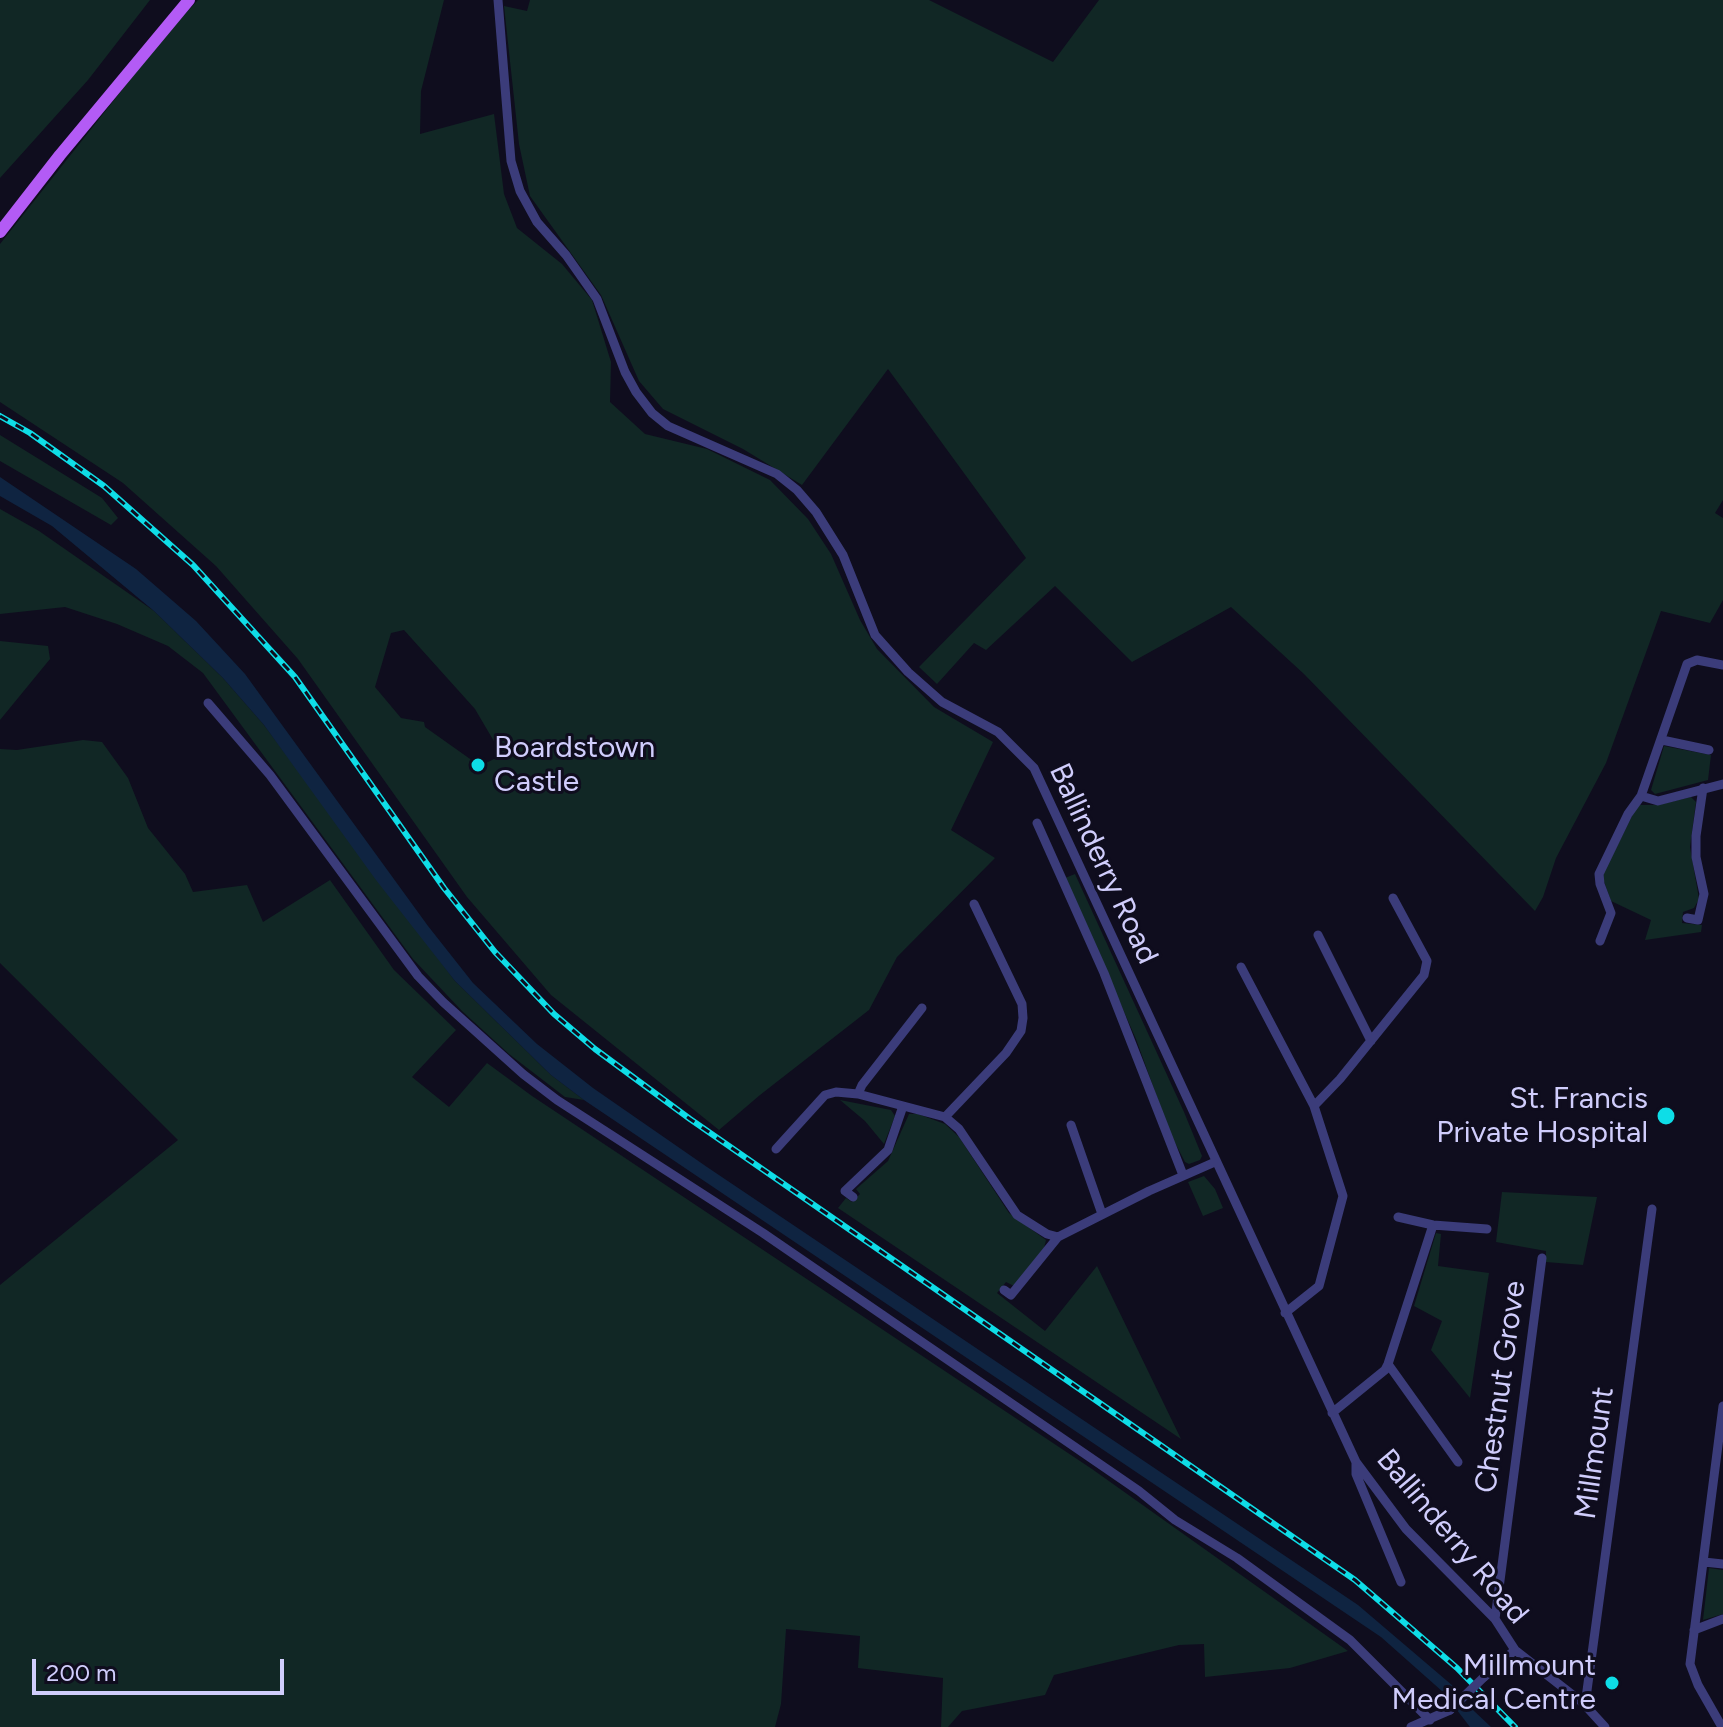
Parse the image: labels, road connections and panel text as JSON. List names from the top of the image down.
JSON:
{
  "streets": {
    "street": ["Ballinderry Road", "Chestnut Grove", "Millmount"]
  },
  "crossings": [
    ["Ballinderry Road", "Chestnut Grove"],
    ["Ballinderry Road", "Millmount"]
  ],
  "places": ["Boardstown Castle", "St. Francis Private Hospital", "Millmount Medical Centre"],
  "scale_bar": "200 m"
}
